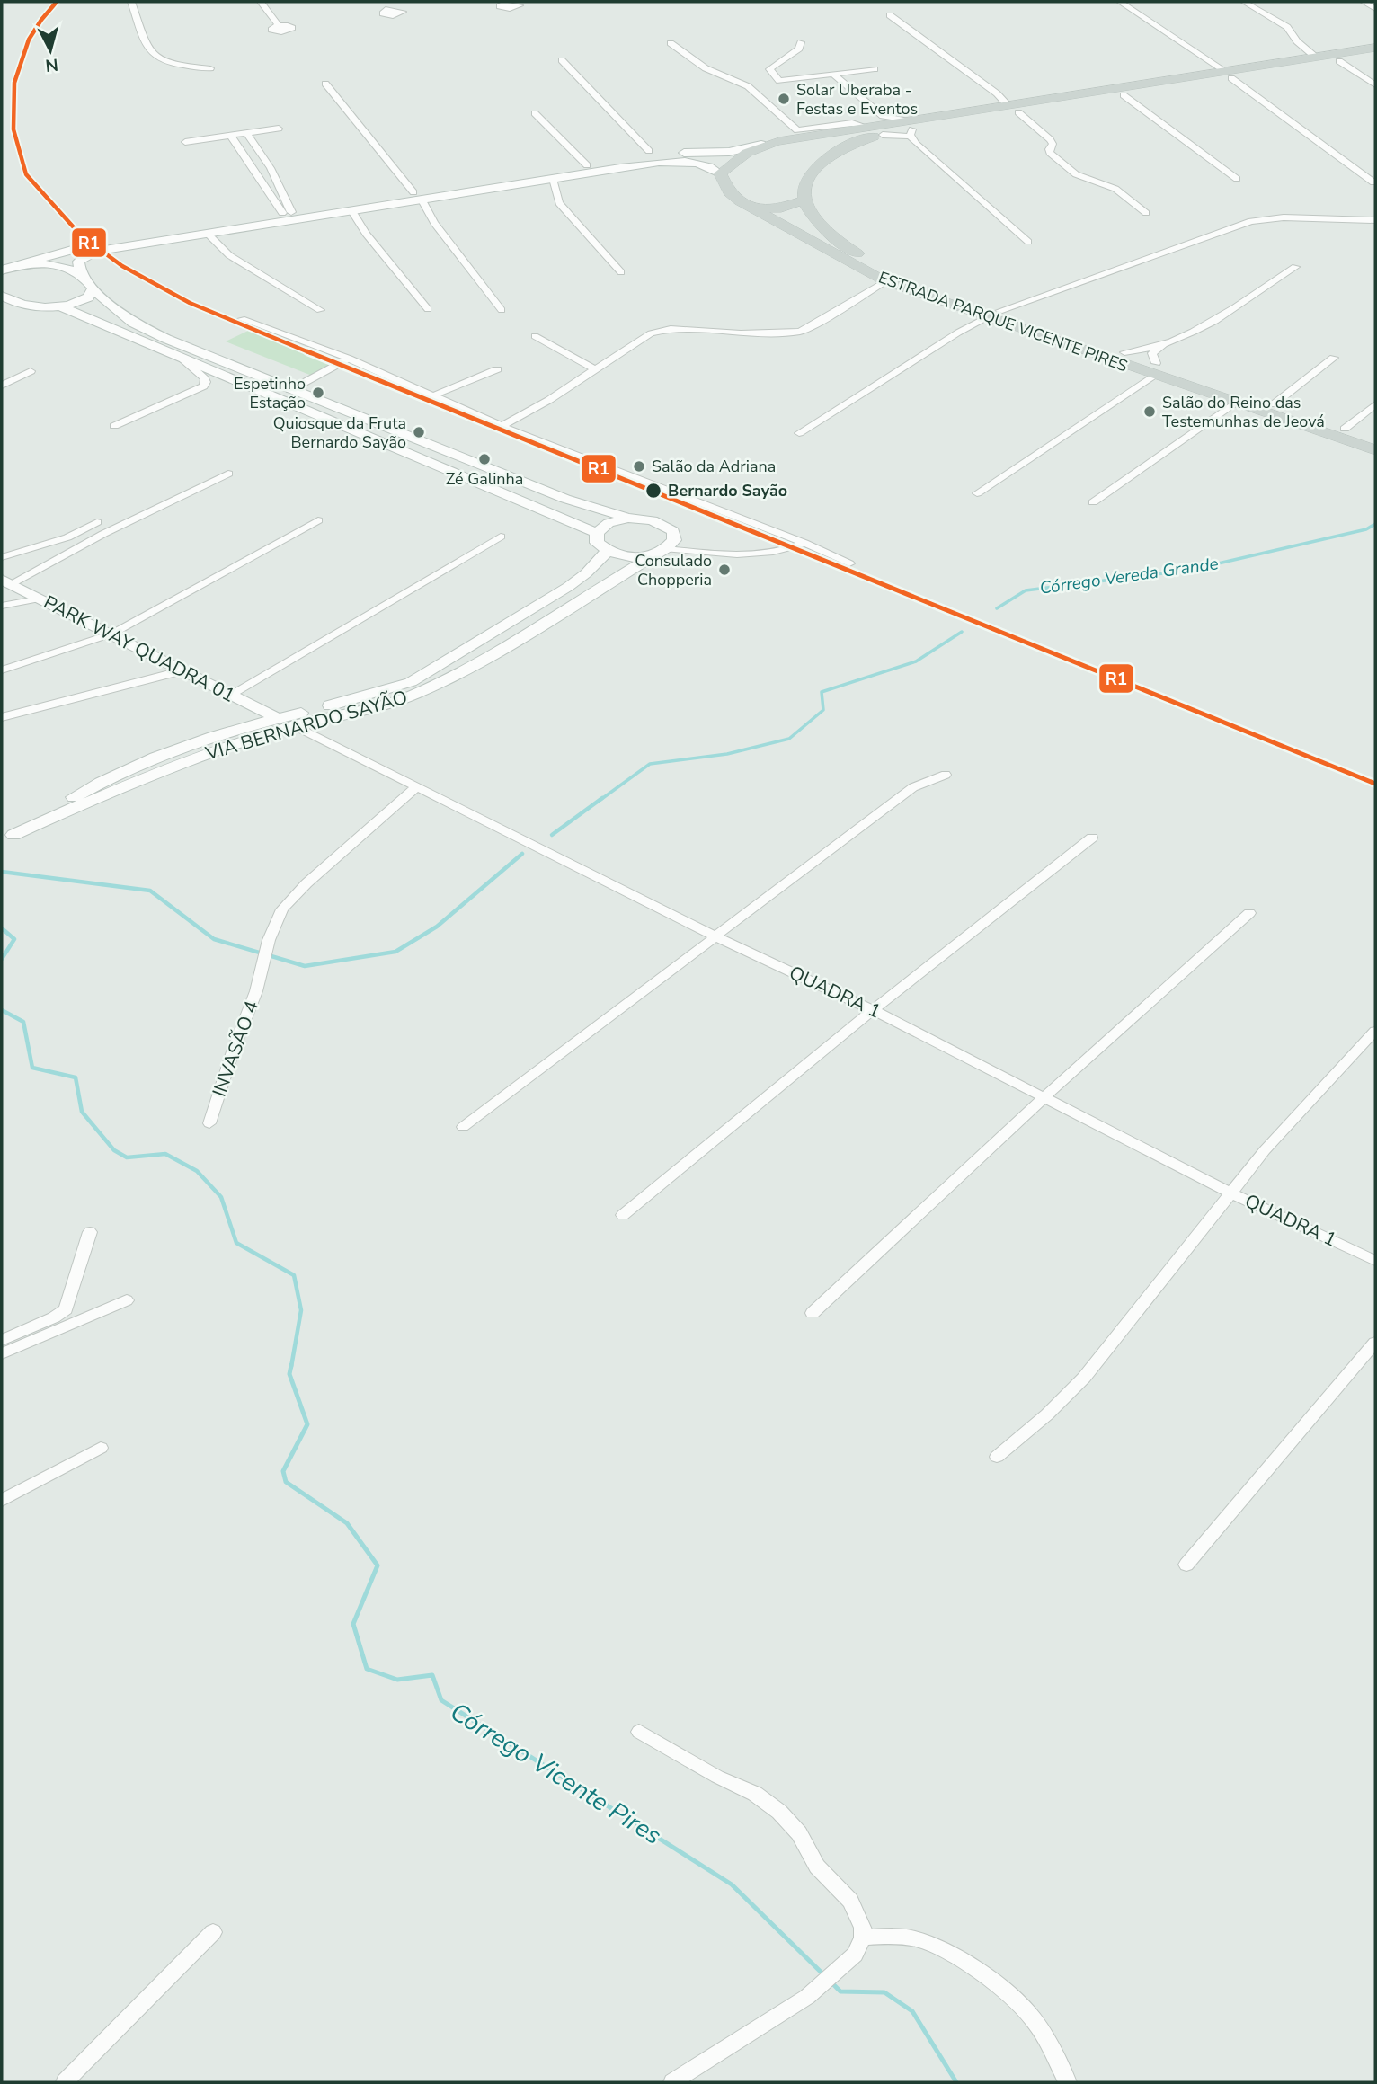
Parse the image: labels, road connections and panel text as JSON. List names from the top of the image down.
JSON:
{
  "streets": {
    "main road": ["ESTRADA PARQUE VICENTE PIRES", "PARK WAY QUADRA 01", "VIA BERNARDO SAYÃO"],
    "street": ["QUADRA 1", "INVASÃO 4"]
  },
  "crossings": [
    ["PARK WAY QUADRA 01", "VIA BERNARDO SAYÃO"],
    ["VIA BERNARDO SAYÃO", "QUADRA 1"],
    ["QUADRA 1", "INVASÃO 4"]
  ],
  "water": ["Córrego Vereda Grande", "Córrego Vicente Pires"],
  "places": [
    "Solar Uberaba - Festas e Eventos",
    "Espetinho Estação",
    "Salão do Reino das Testemunhas de Jeová",
    "Quiosque da Fruta Bernardo Sayão",
    "Zé Galinha",
    "Salão da Adriana",
    "Bernardo Sayão",
    "Consulado Chopperia"
  ],
  "lines": ["transit line R1"],
  "north": "bottom"
}
